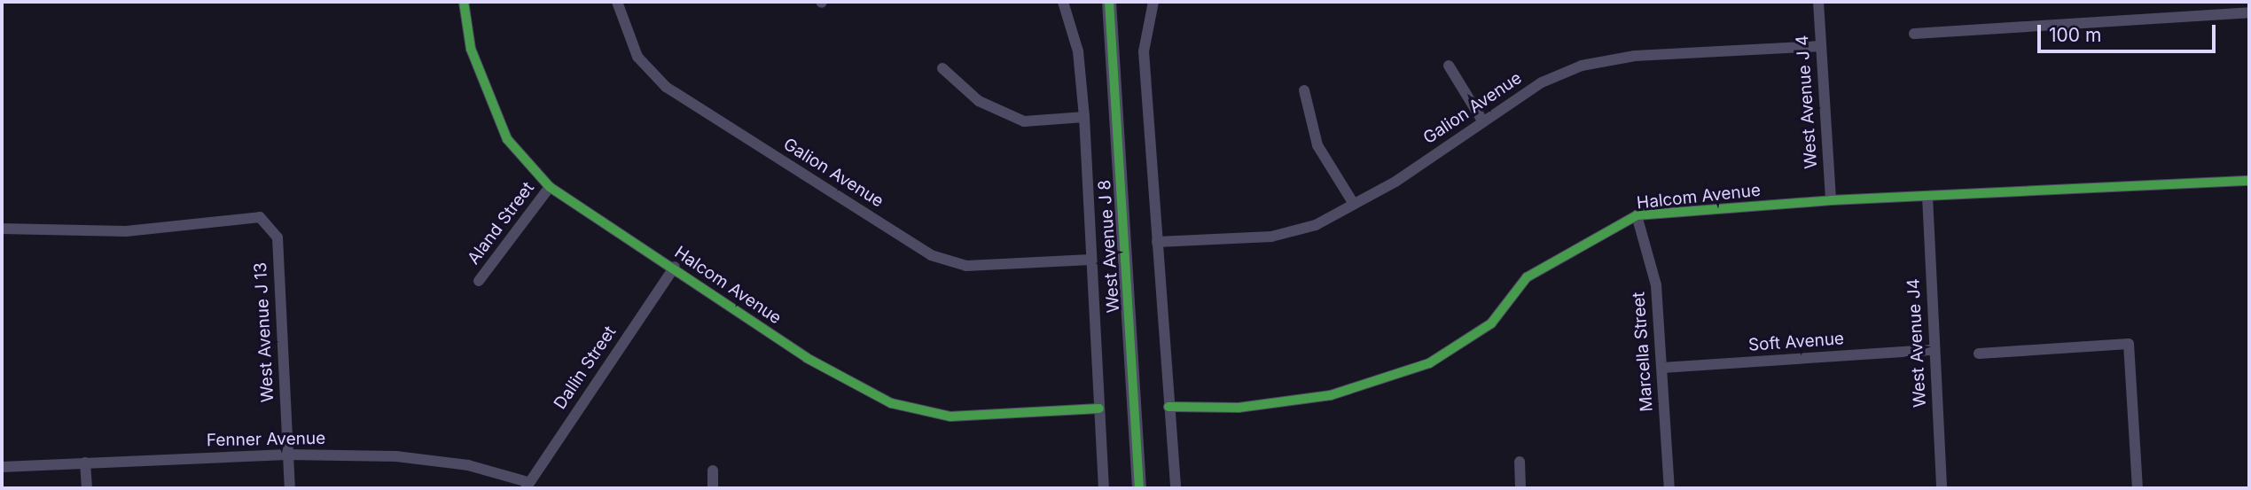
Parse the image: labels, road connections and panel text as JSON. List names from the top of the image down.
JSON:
{
  "streets": {
    "street": [
      "West Avenue J 4",
      "Galion Avenue",
      "Halcom Avenue",
      "Aland Street",
      "West Avenue J 8",
      "West Avenue J 13",
      "Soft Avenue",
      "West Avenue J4",
      "Marcella Street",
      "Dallin Street",
      "Fenner Avenue"
    ]
  },
  "crossings": [
    ["West Avenue J 4", "Galion Avenue"],
    ["West Avenue J 4", "Halcom Avenue"],
    ["Halcom Avenue", "Aland Street"],
    ["Halcom Avenue", "West Avenue J4"],
    ["Halcom Avenue", "Marcella Street"],
    ["Halcom Avenue", "Dallin Street"],
    ["West Avenue J 13", "Fenner Avenue"],
    ["Soft Avenue", "West Avenue J4"],
    ["Soft Avenue", "Marcella Street"],
    ["Dallin Street", "Fenner Avenue"]
  ],
  "scale_bar": "100 m"
}
